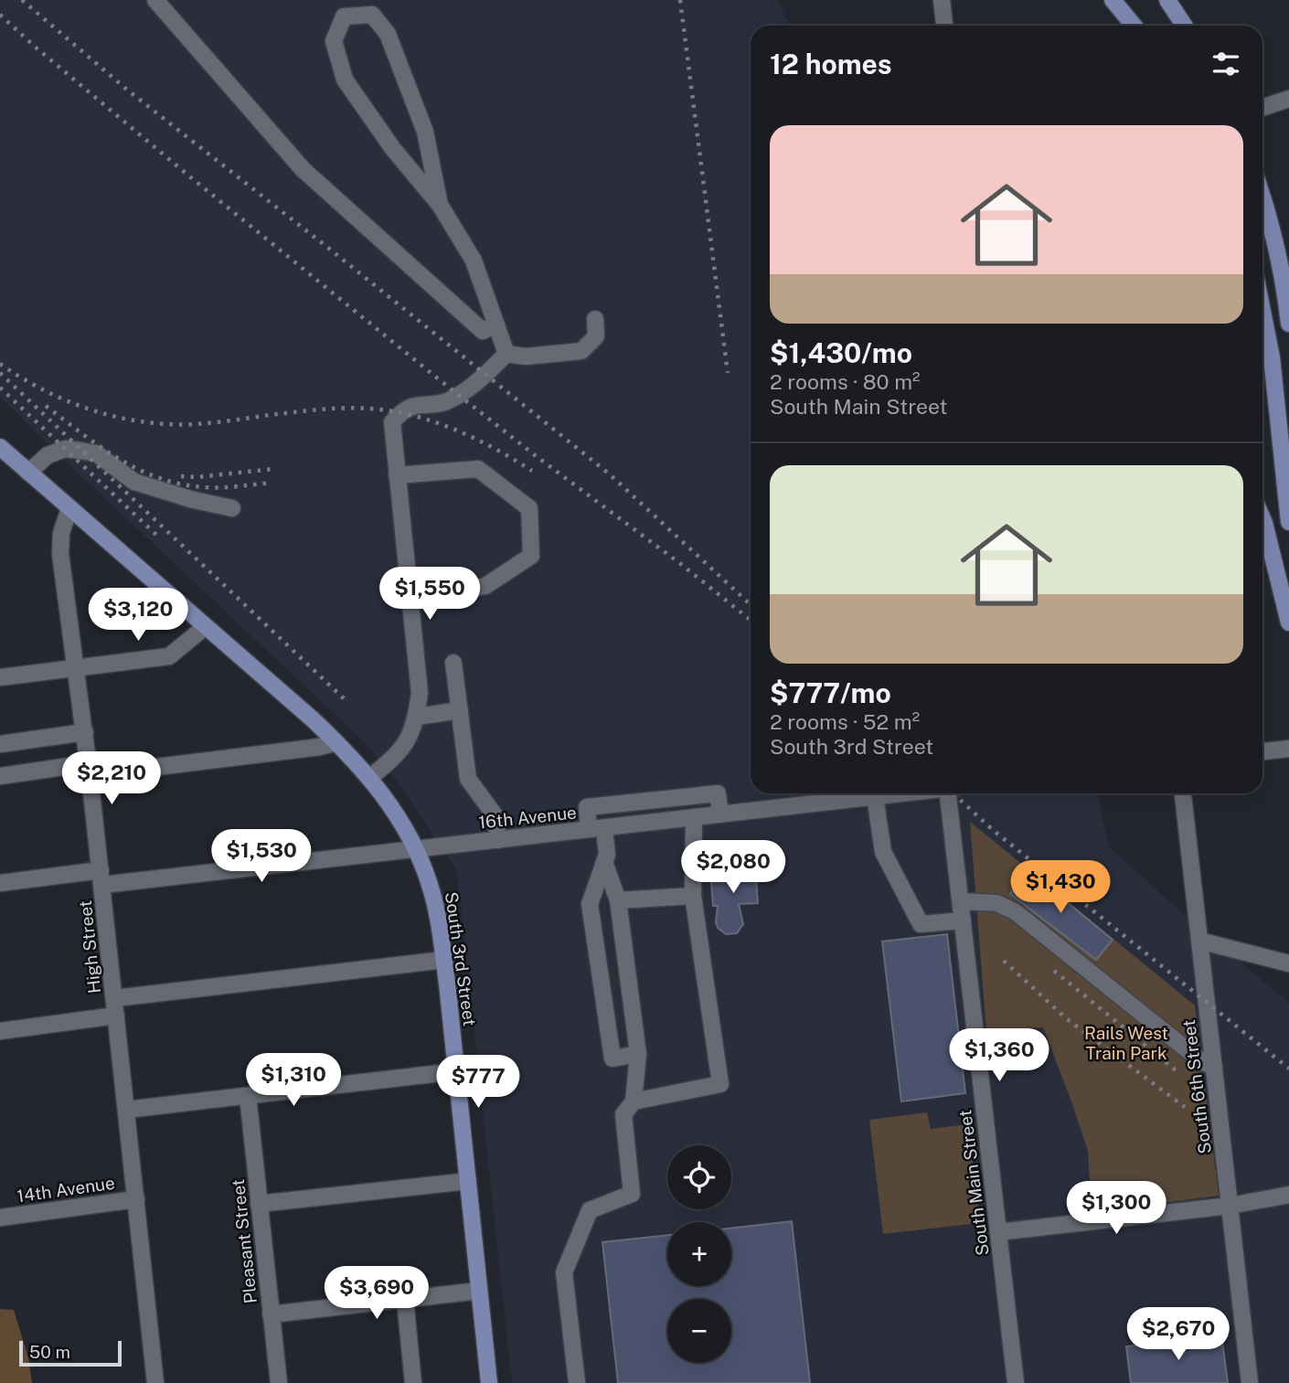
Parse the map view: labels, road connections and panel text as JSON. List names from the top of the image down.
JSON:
{
  "streets": {
    "main road": ["South 3rd Street"],
    "street": [
      "16th Avenue",
      "High Street",
      "South 6th Street",
      "South Main Street",
      "14th Avenue",
      "Pleasant Street"
    ]
  },
  "crossings": [
    ["16th Avenue", "High Street"],
    ["16th Avenue", "South 3rd Street"],
    ["High Street", "South 3rd Street"],
    ["High Street", "14th Avenue"]
  ],
  "parks": ["Rails West Train Park"],
  "scale_bar": "50 m",
  "page": {
    "heading": "12 homes",
    "list": [
      {
        "name": "$1,430/mo",
        "note": "2 rooms · 80 m² · South Main Street"
      },
      {
        "name": "$777/mo",
        "note": "2 rooms · 52 m² · South 3rd Street"
      }
    ],
    "price": [
      "$1,550",
      "$3,120",
      "$2,210",
      "$1,530",
      "$2,080",
      "$1,430",
      "$1,360",
      "$1,310",
      "$777",
      "$1,300",
      "$3,690",
      "$2,670"
    ],
    "map_buttons": ["+", "−"],
    "scale": "50 m"
  }
}
